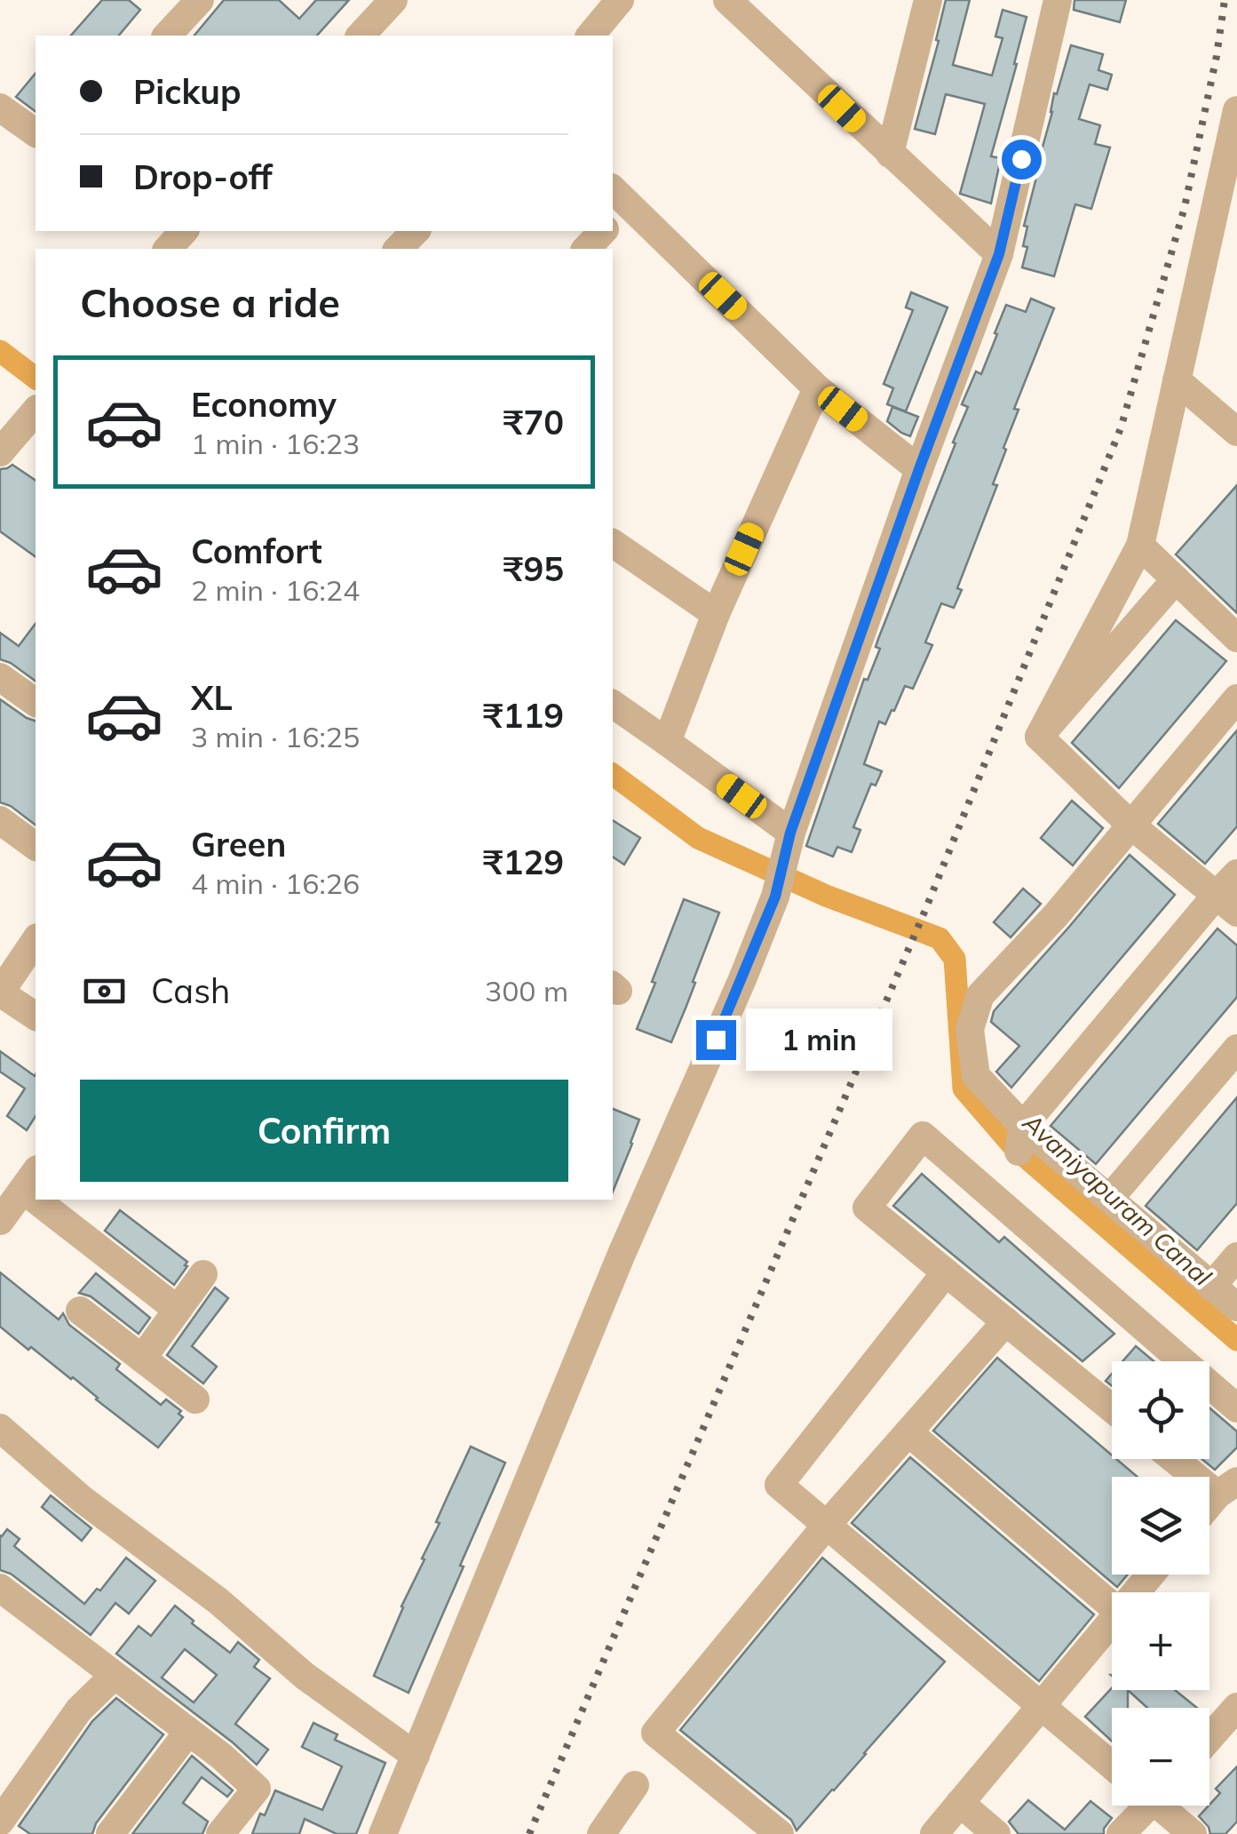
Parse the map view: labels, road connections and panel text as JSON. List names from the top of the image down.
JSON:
{
  "water": ["Avaniyapuram Canal"],
  "page": {
    "banner": ["Pickup", "Drop-off"],
    "heading": "Choose a ride",
    "list": [
      {
        "name": "Economy",
        "note": "1 min · 16:23",
        "value": "₹70"
      },
      {
        "name": "Comfort",
        "note": "2 min · 16:24",
        "value": "₹95"
      },
      {
        "name": "XL",
        "note": "3 min · 16:25",
        "value": "₹119"
      },
      {
        "name": "Green",
        "note": "4 min · 16:26",
        "value": "₹129"
      }
    ],
    "pay": ["Cash", "300 m"],
    "bubble": "1 min",
    "buttons": "Confirm",
    "map_buttons": ["+", "−"]
  }
}
